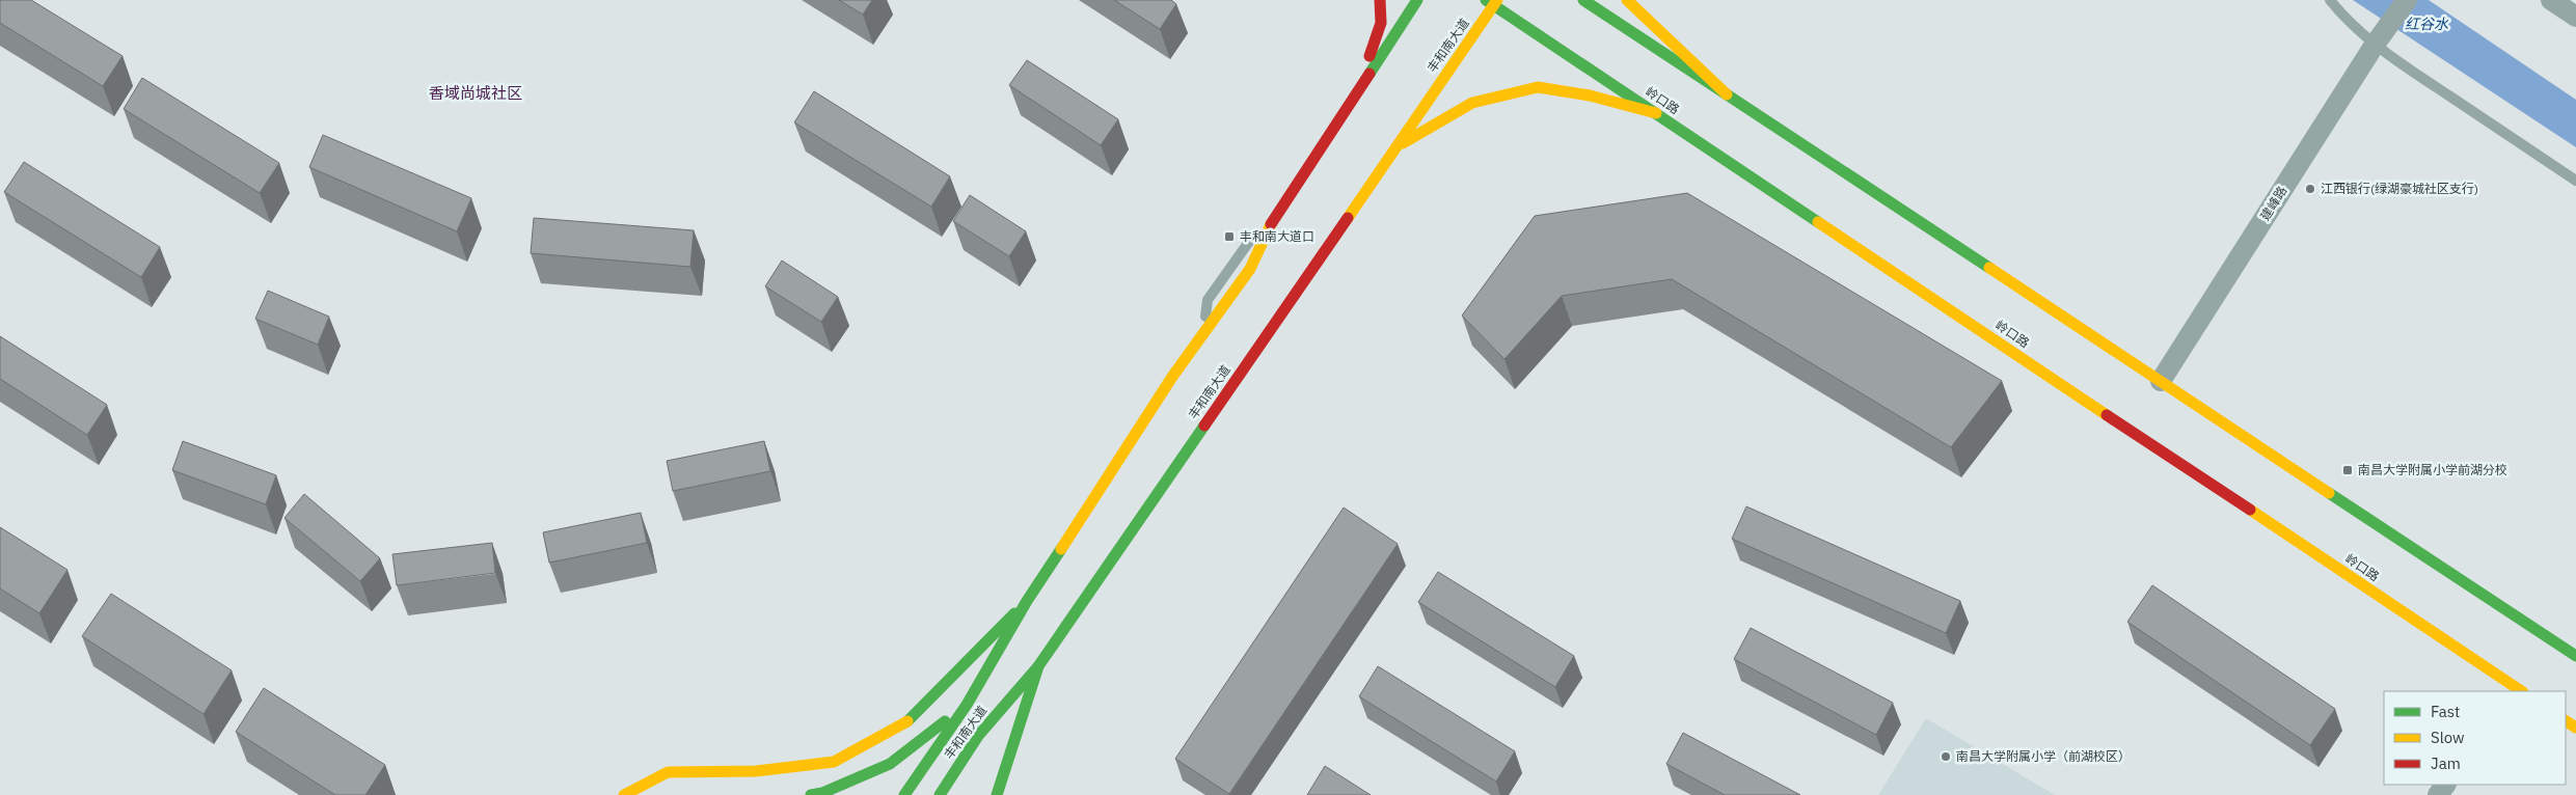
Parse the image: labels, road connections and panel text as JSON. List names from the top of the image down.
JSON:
{
  "streets": {
    "street": ["丰和南大道", "岭口路", "建峰路"]
  },
  "crossings": [
    ["丰和南大道", "岭口路"]
  ],
  "districts": ["香域尚城社区"],
  "water": ["红谷水"],
  "places": {
    "other": ["江西银行(绿湖豪城社区支行)", "南昌大学附属小学（前湖校区）"],
    "transit": ["丰和南大道口", "南昌大学附属小学前湖分校"]
  },
  "legend": ["Fast", "Slow", "Jam"]
}
